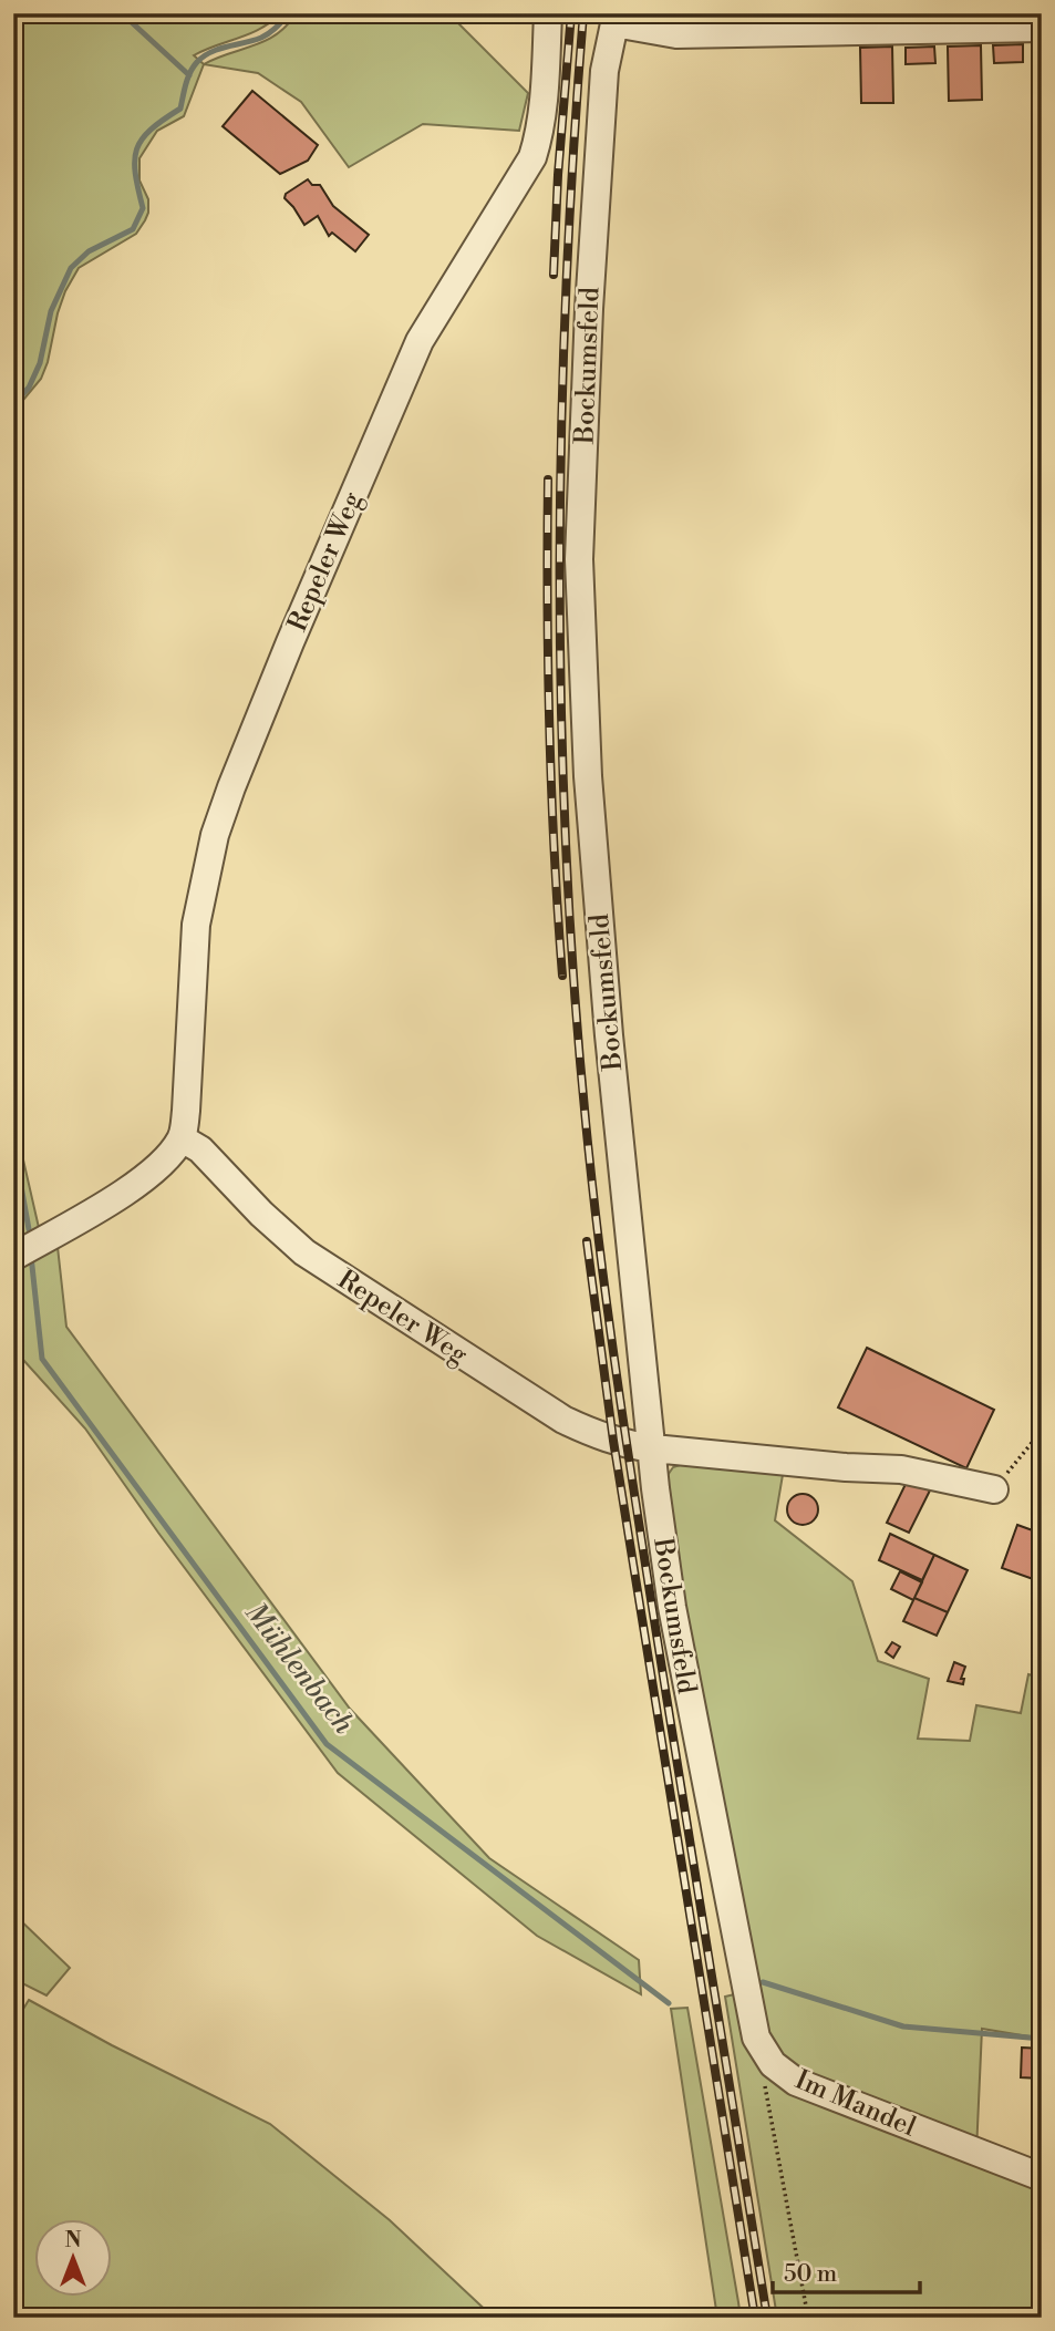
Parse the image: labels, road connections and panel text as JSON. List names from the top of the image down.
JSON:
{
  "streets": {
    "street": ["Bockumsfeld", "Repeler Weg", "Im Mandel"]
  },
  "crossings": [
    ["Bockumsfeld", "Repeler Weg"],
    ["Bockumsfeld", "Im Mandel"]
  ],
  "water": ["Mühlenbach"],
  "scale_bar": "50 m",
  "north": "top"
}
